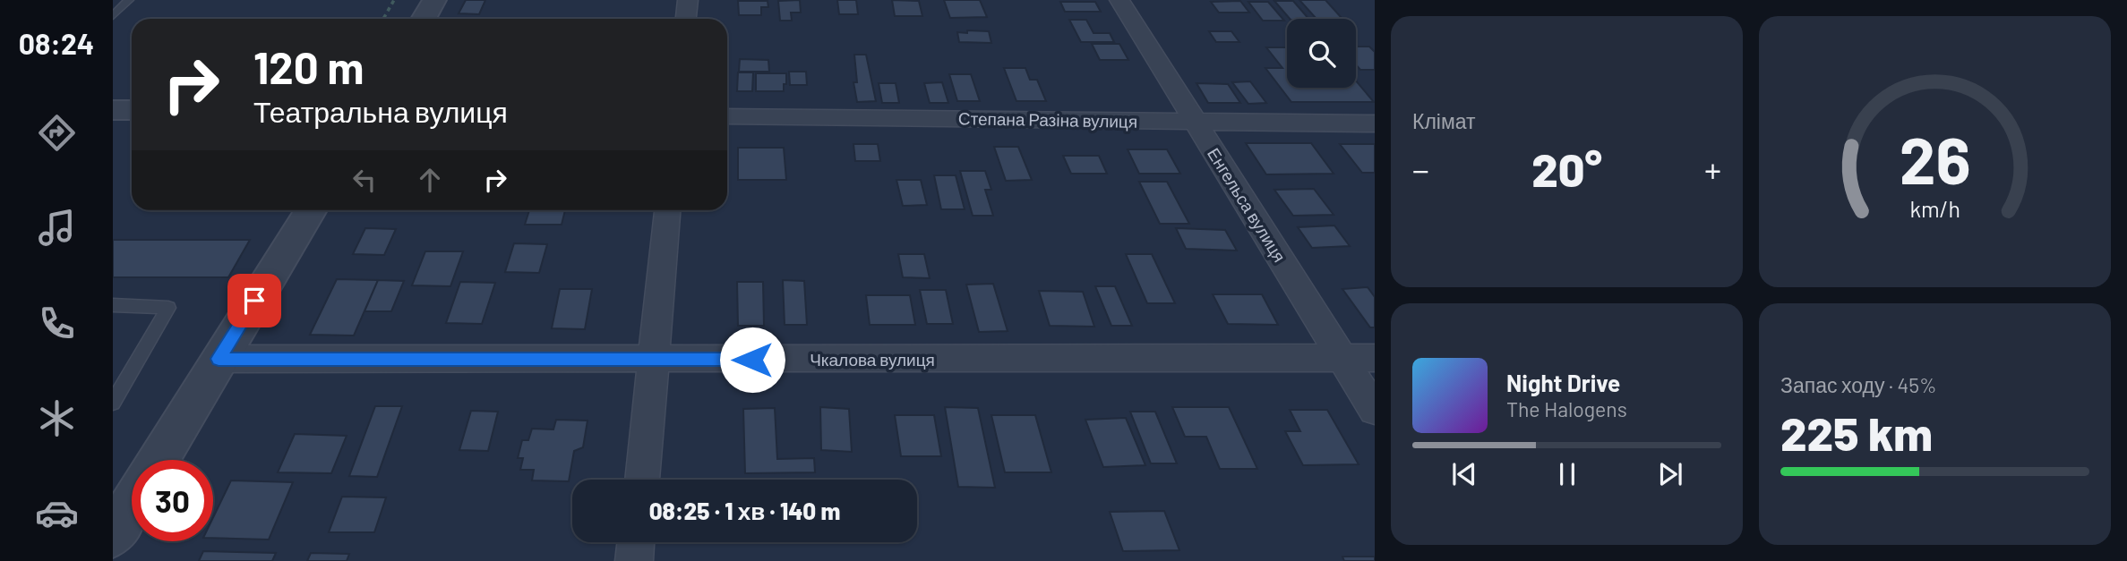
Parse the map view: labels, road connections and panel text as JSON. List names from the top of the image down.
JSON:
{
  "streets": {
    "street": ["Степана Разіна вулиця", "Енгельса вулиця", "Чкалова вулиця"]
  },
  "crossings": [
    ["Степана Разіна вулиця", "Енгельса вулиця"],
    ["Енгельса вулиця", "Чкалова вулиця"]
  ],
  "page": {
    "tabs": "08:24",
    "tile": [
      "Клімат",
      ["Запас ходу · 45%", "225 km"]
    ],
    "turn": ["120 m", "Театральна вулиця"],
    "heat": ["−", "20°", "+"],
    "song": ["Night Drive", "The Halogens"],
    "limit": "30",
    "trip": "08:25 · 1 хв · 140 m",
    "gauge": ["26", "km/h"]
  }
}
